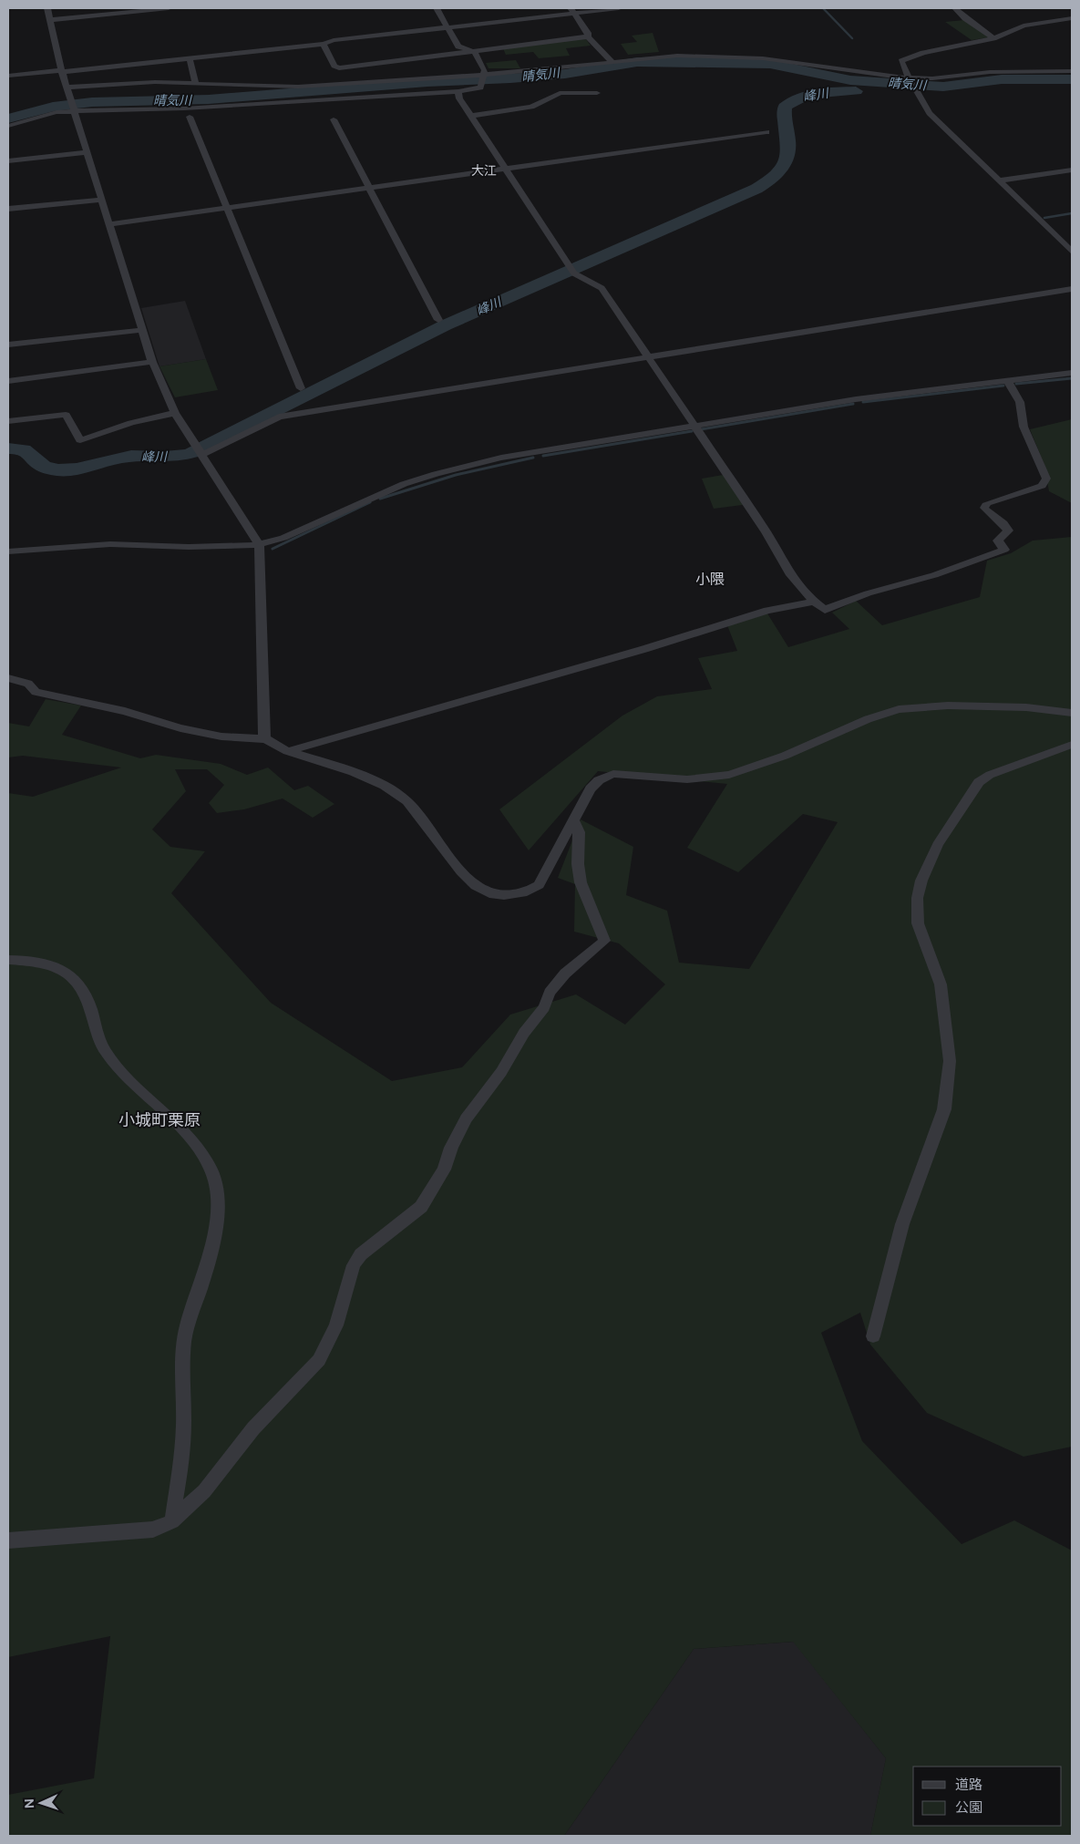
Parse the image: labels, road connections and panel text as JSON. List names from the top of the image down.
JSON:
{
  "districts": ["大江", "小隈", "小城町栗原"],
  "water": ["晴気川", "峰川"],
  "legend": ["道路", "公園"],
  "north": "left"
}
